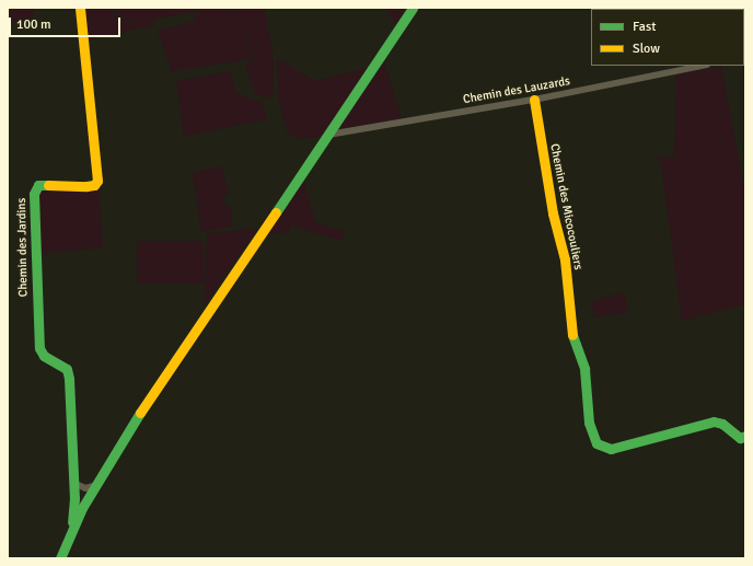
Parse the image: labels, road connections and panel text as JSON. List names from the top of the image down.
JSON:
{
  "streets": {
    "street": ["Chemin des Lauzards", "Chemin des Micocouliers", "Chemin des Jardins"]
  },
  "crossings": [
    ["Chemin des Lauzards", "Chemin des Micocouliers"]
  ],
  "legend": ["Fast", "Slow"],
  "scale_bar": "100 m"
}
